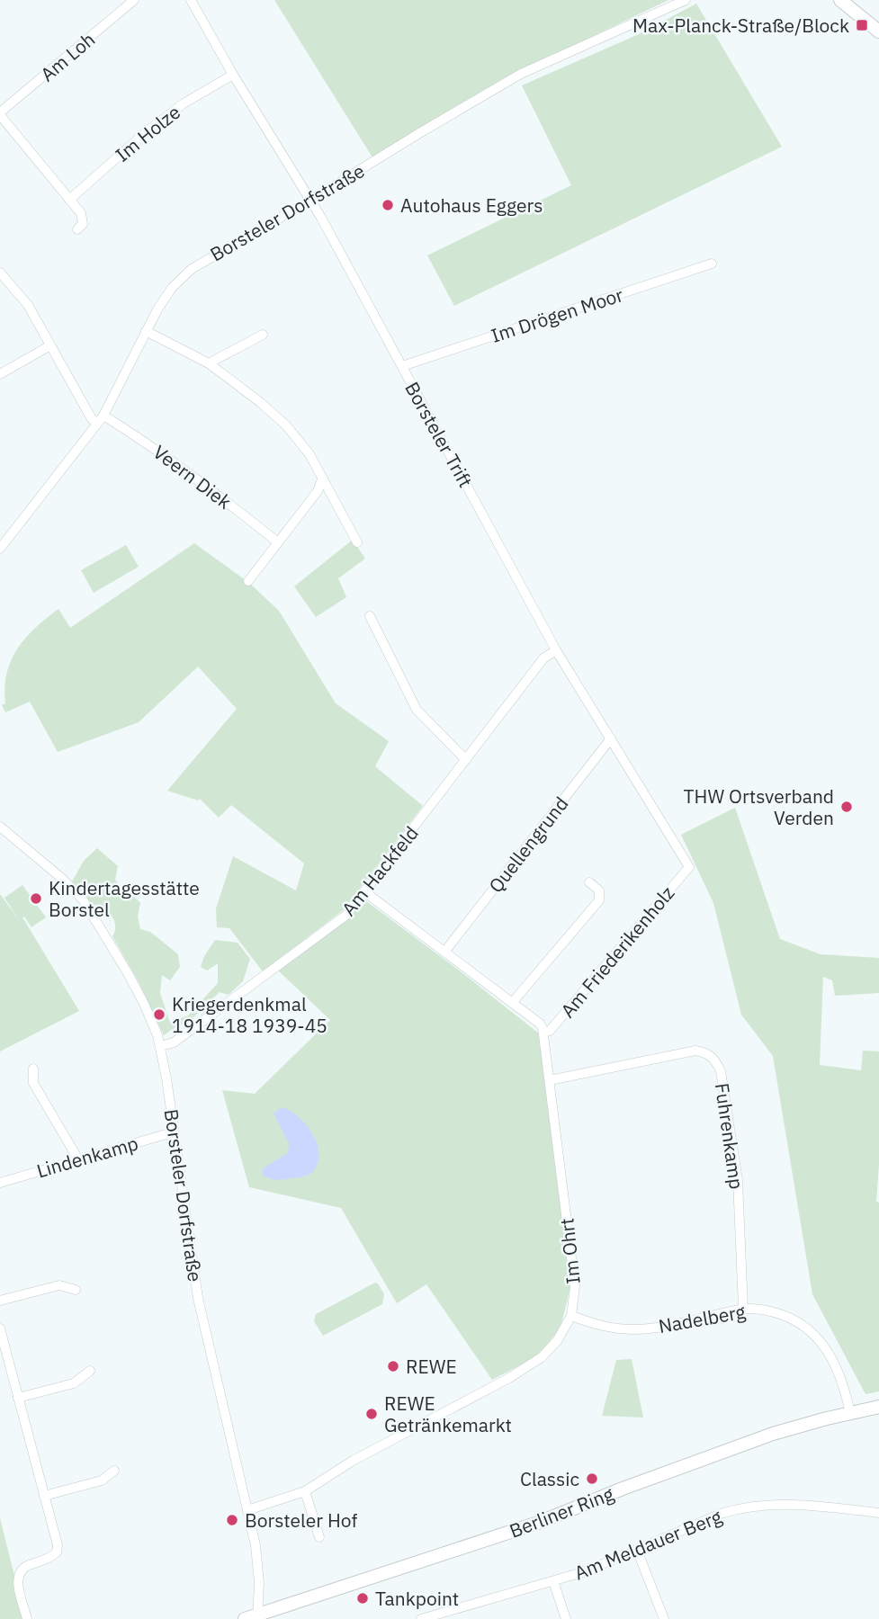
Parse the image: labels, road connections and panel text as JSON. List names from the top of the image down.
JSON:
{
  "streets": {
    "street": [
      "Am Loh",
      "Im Holze",
      "Borsteler Dorfstraße",
      "Im Drögen Moor",
      "Borsteler Trift",
      "Veern Diek",
      "Quellengrund",
      "Am Hackfeld",
      "Am Friederikenholz",
      "Fuhrenkamp",
      "Lindenkamp",
      "Im Ohrt",
      "Nadelberg",
      "Berliner Ring",
      "Am Meldauer Berg"
    ]
  },
  "crossings": [
    ["Im Holze", "Borsteler Trift"],
    ["Borsteler Dorfstraße", "Borsteler Trift"],
    ["Borsteler Dorfstraße", "Veern Diek"],
    ["Borsteler Dorfstraße", "Am Hackfeld"],
    ["Borsteler Dorfstraße", "Lindenkamp"],
    ["Borsteler Dorfstraße", "Im Ohrt"],
    ["Borsteler Dorfstraße", "Berliner Ring"],
    ["Im Drögen Moor", "Borsteler Trift"],
    ["Borsteler Trift", "Quellengrund"],
    ["Borsteler Trift", "Am Hackfeld"],
    ["Borsteler Trift", "Am Friederikenholz"],
    ["Am Friederikenholz", "Im Ohrt"],
    ["Fuhrenkamp", "Im Ohrt"],
    ["Fuhrenkamp", "Nadelberg"],
    ["Im Ohrt", "Nadelberg"],
    ["Nadelberg", "Berliner Ring"]
  ],
  "places": {
    "transit": ["Max-Planck-Straße/Block"],
    "other": [
      "Autohaus Eggers",
      "THW Ortsverband Verden",
      "Kindertagesstätte Borstel",
      "Kriegerdenkmal 1914-18 1939-45",
      "REWE",
      "REWE Getränkemarkt",
      "Classic",
      "Borsteler Hof",
      "Tankpoint"
    ]
  }
}
